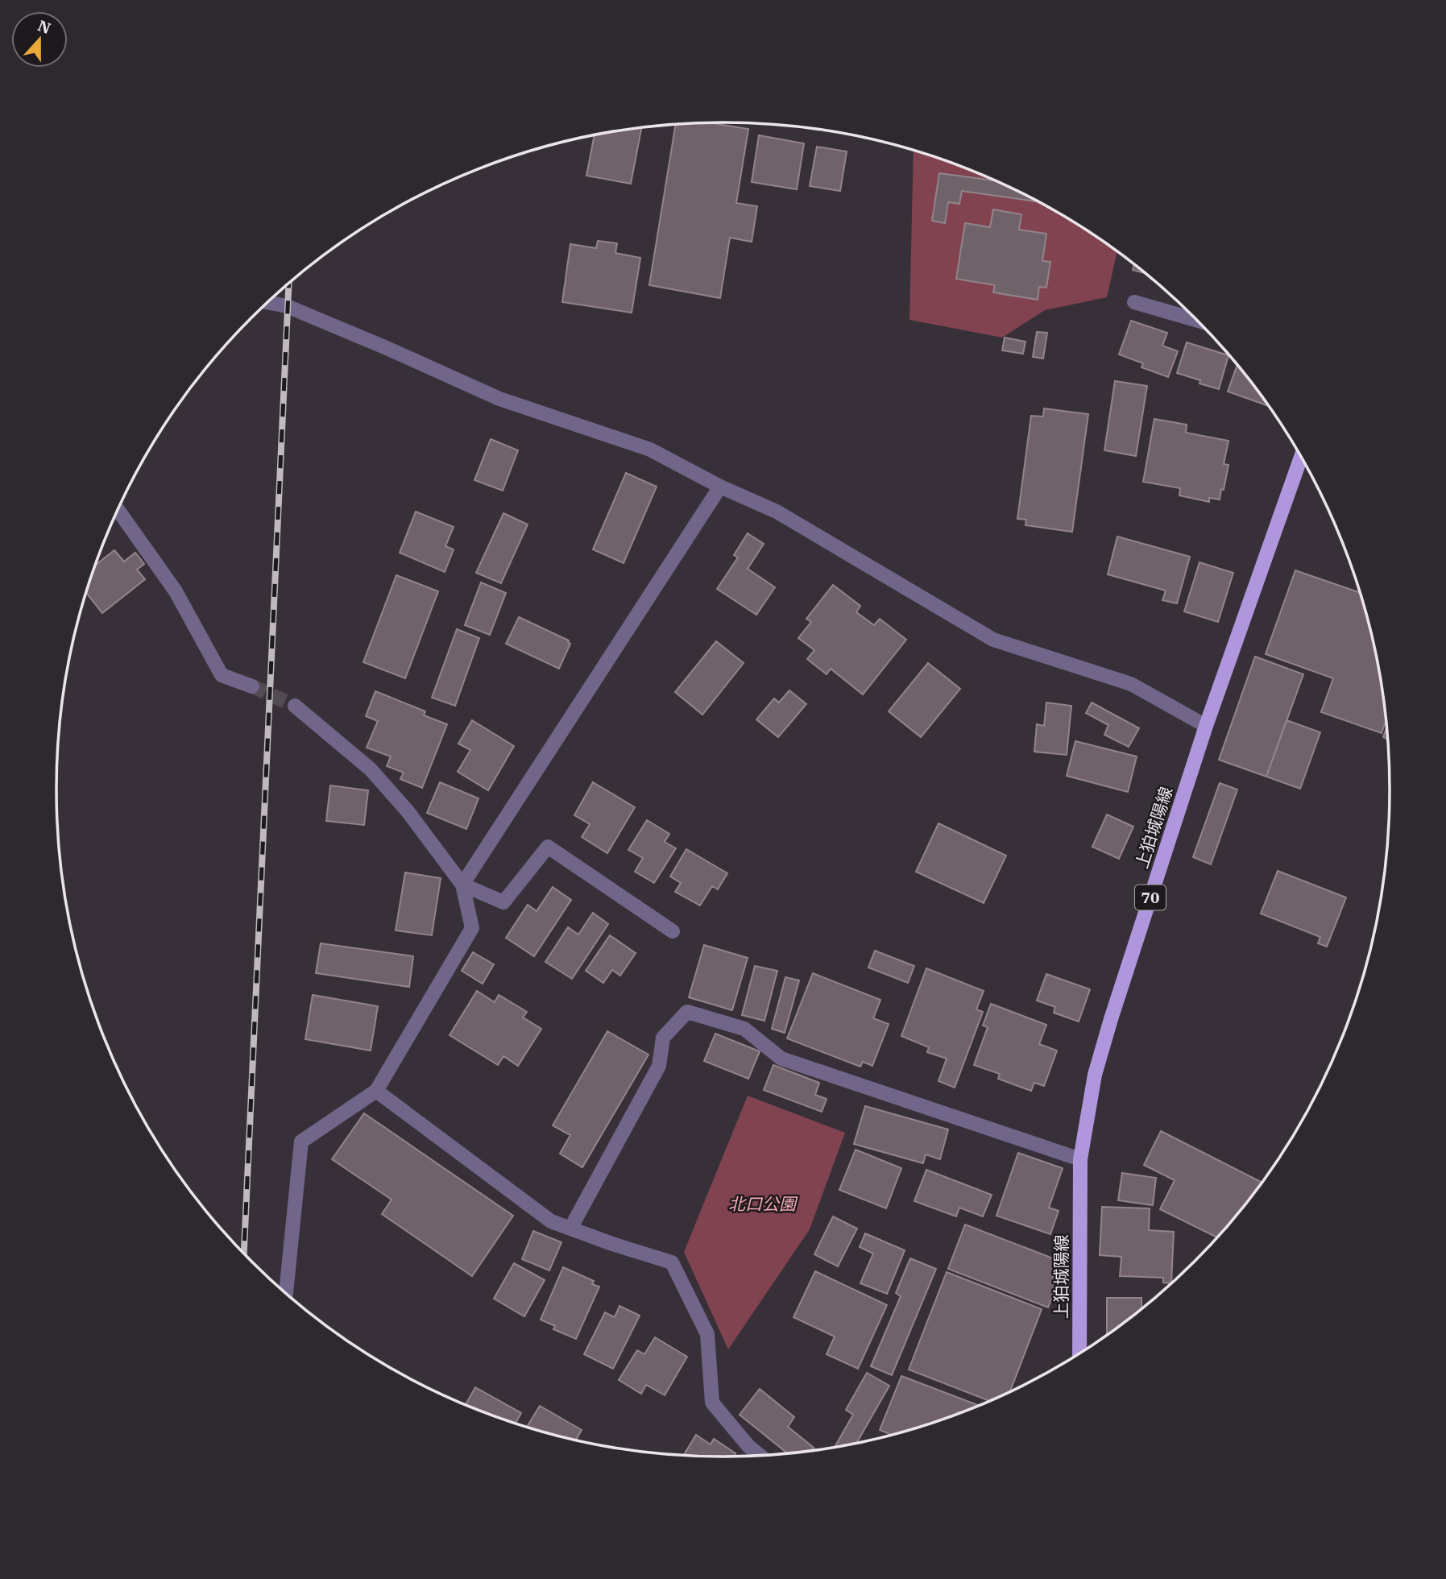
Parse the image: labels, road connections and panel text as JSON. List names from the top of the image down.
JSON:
{
  "streets": {
    "main road": ["上狛城陽線", "70"]
  },
  "parks": ["北口公園"],
  "north": "top"
}
